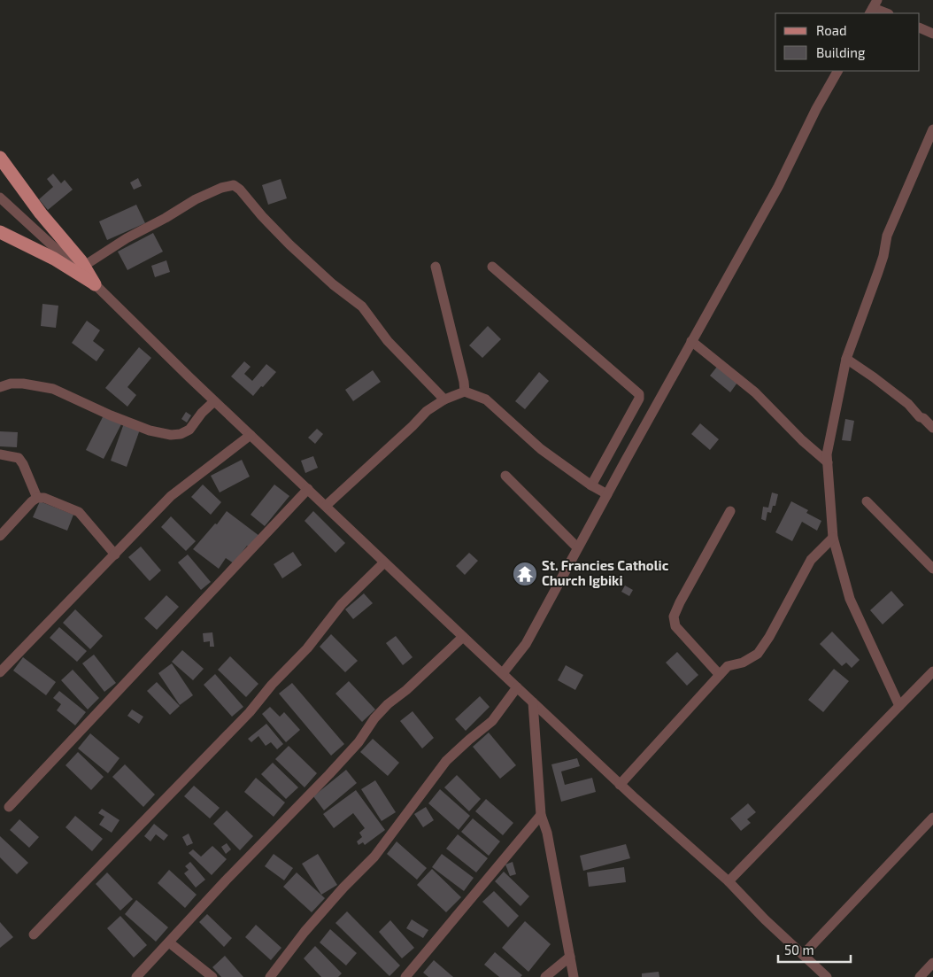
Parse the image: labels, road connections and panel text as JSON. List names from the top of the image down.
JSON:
{
  "places": {
    "temple": ["St. Francies Catholic Church Igbiki"]
  },
  "legend": ["Road", "Building"],
  "scale_bar": "50 m"
}
